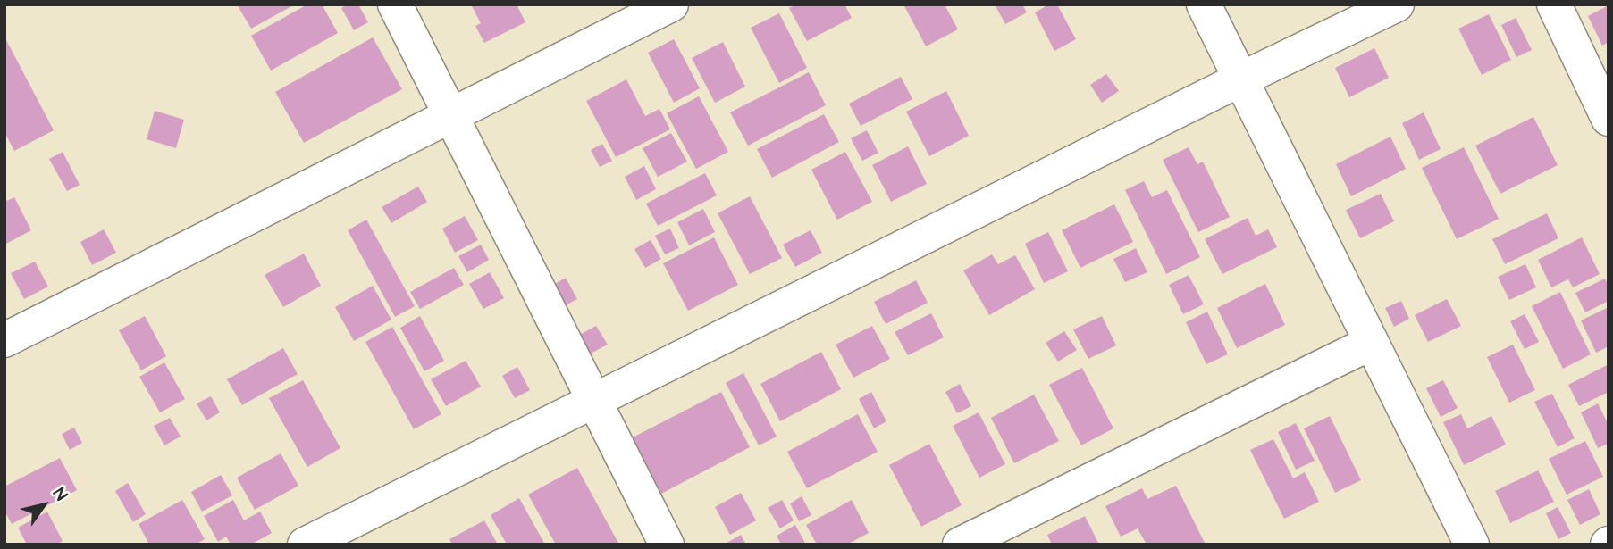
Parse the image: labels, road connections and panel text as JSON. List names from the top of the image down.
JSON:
{
  "north": "top right"
}
